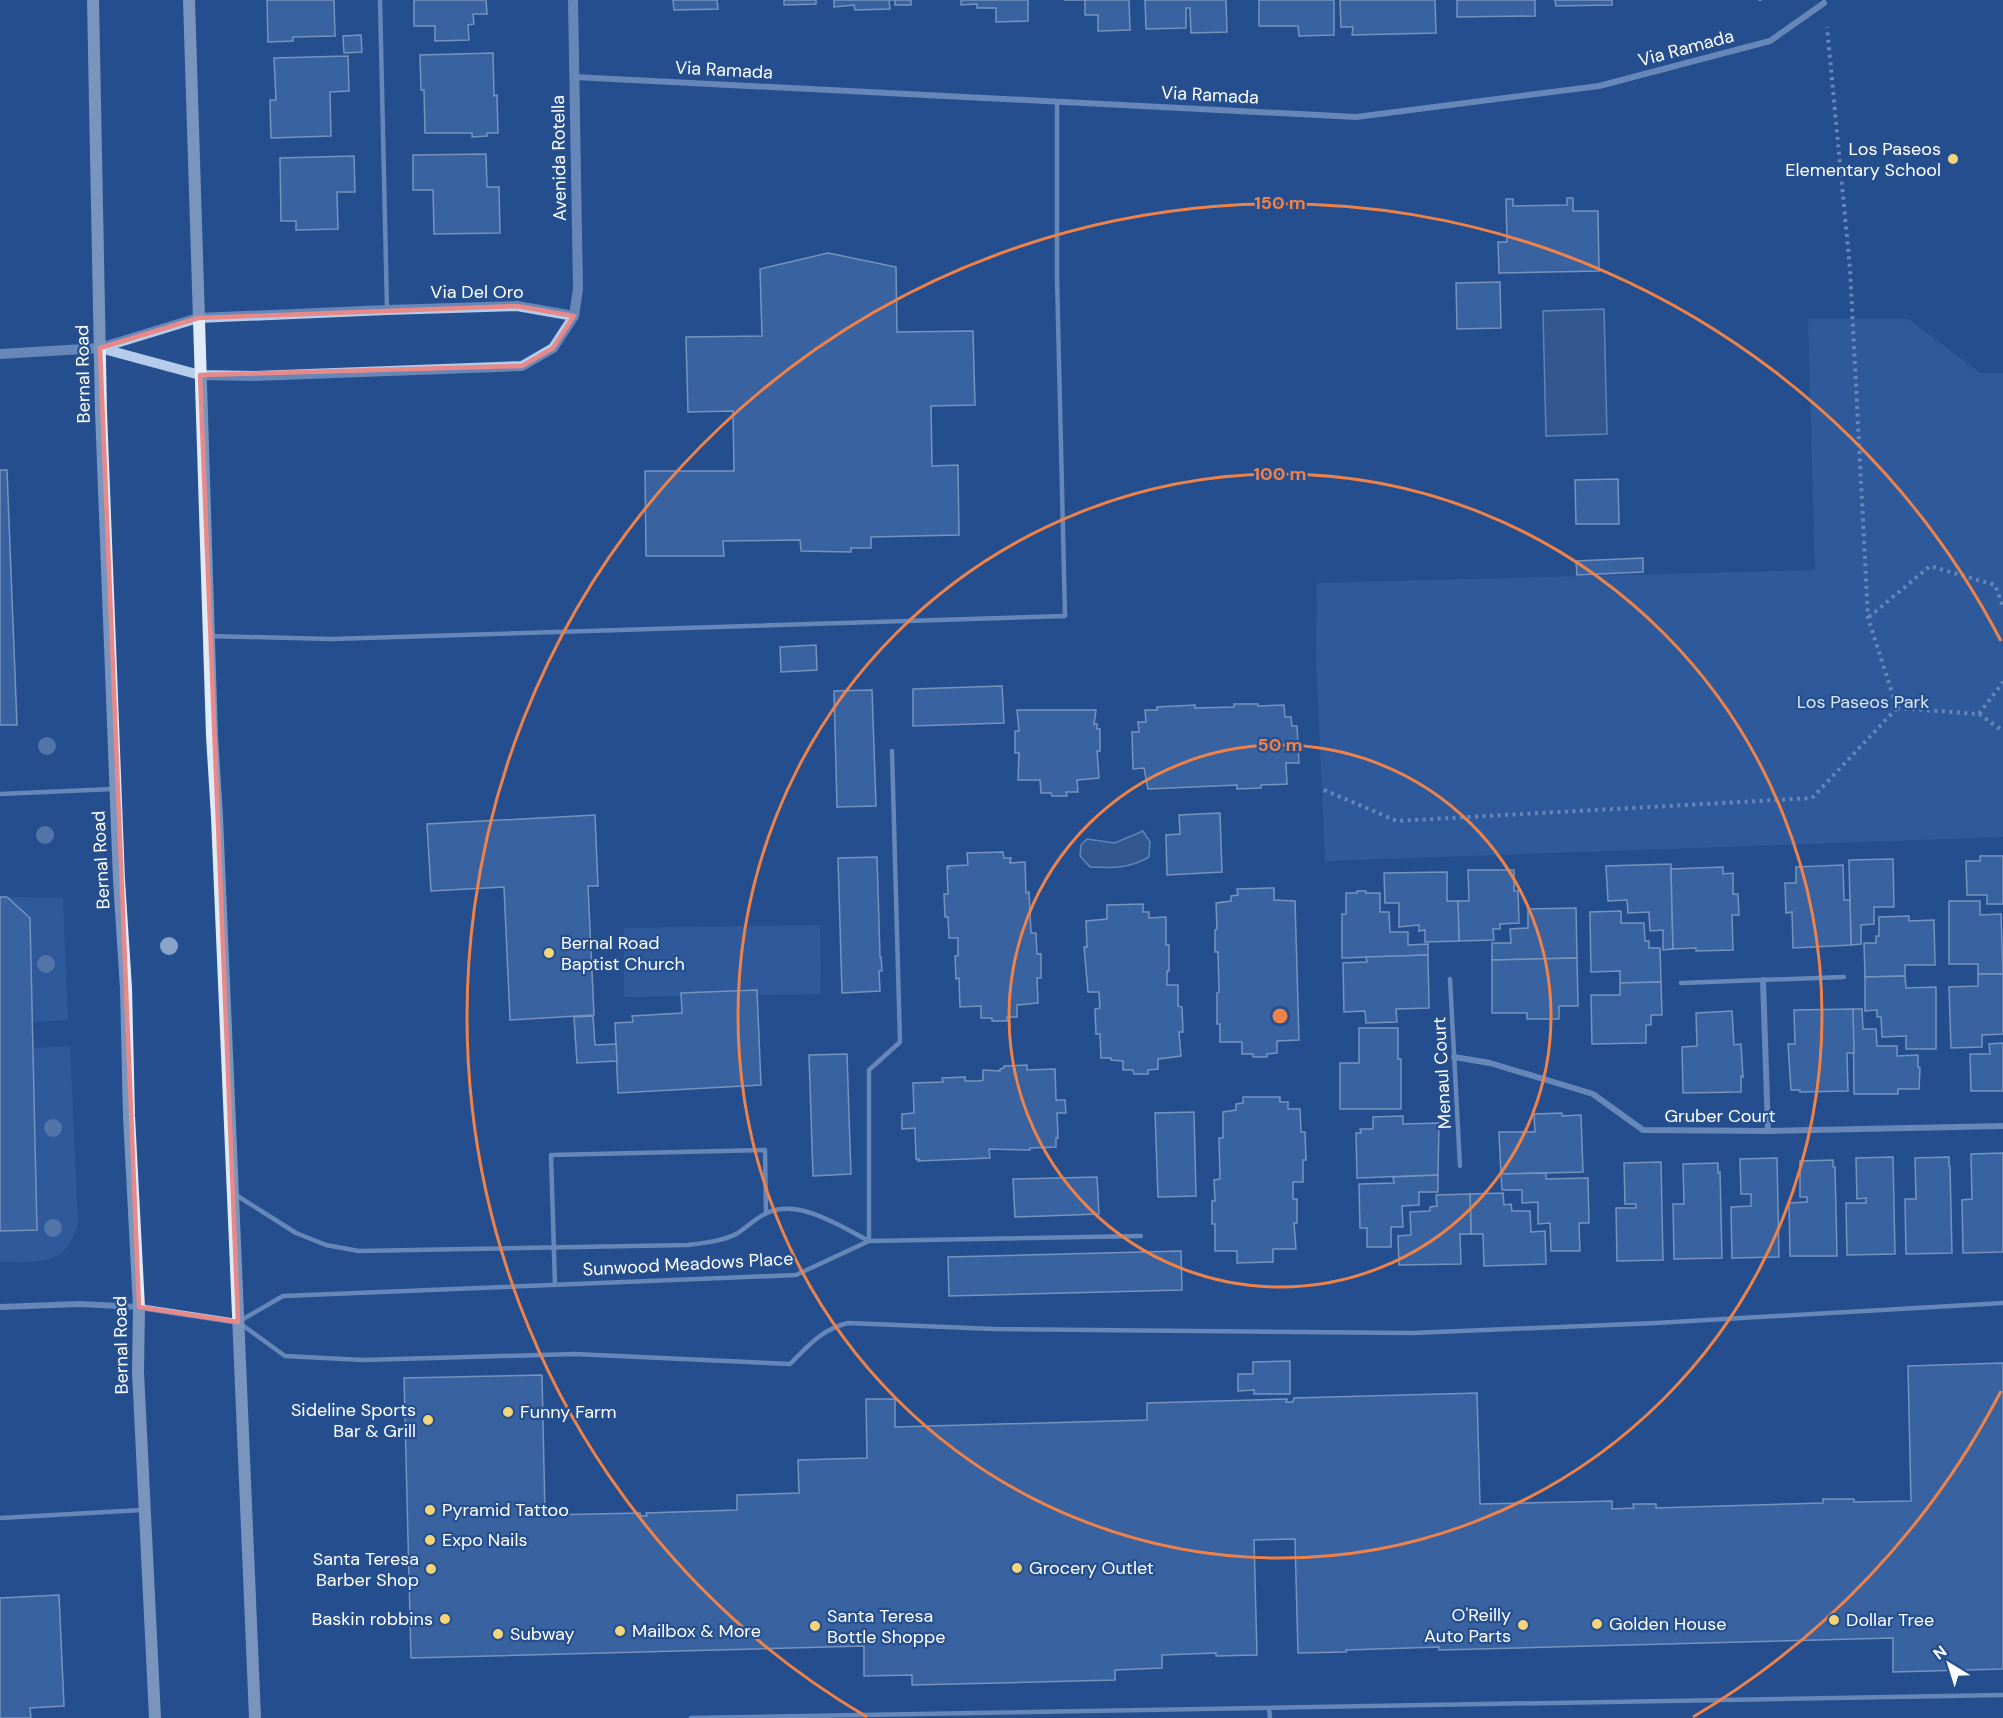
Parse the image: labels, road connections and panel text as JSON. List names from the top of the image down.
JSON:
{
  "streets": {
    "main road": ["Bernal Road"],
    "street": [
      "Via Ramada",
      "Avenida Rotella",
      "Via Del Oro",
      "Gruber Court"
    ],
    "lane": ["Menaul Court", "Sunwood Meadows Place"]
  },
  "crossings": [
    ["Via Ramada", "Avenida Rotella"],
    ["Avenida Rotella", "Via Del Oro"],
    ["Via Del Oro", "Bernal Road"],
    ["Menaul Court", "Gruber Court"]
  ],
  "parks": ["Los Paseos Park"],
  "places": [
    "Los Paseos Elementary School",
    "Bernal Road Baptist Church",
    "Funny Farm",
    "Sideline Sports Bar & Grill",
    "Pyramid Tattoo",
    "Expo Nails",
    "Grocery Outlet",
    "Santa Teresa Barber Shop",
    "Baskin robbins",
    "Dollar Tree",
    "Golden House",
    "O'Reilly Auto Parts",
    "Santa Teresa Bottle Shoppe",
    "Mailbox & More",
    "Subway"
  ],
  "north": "top left",
  "rings": ["150 m", "100 m", "50 m"]
}
